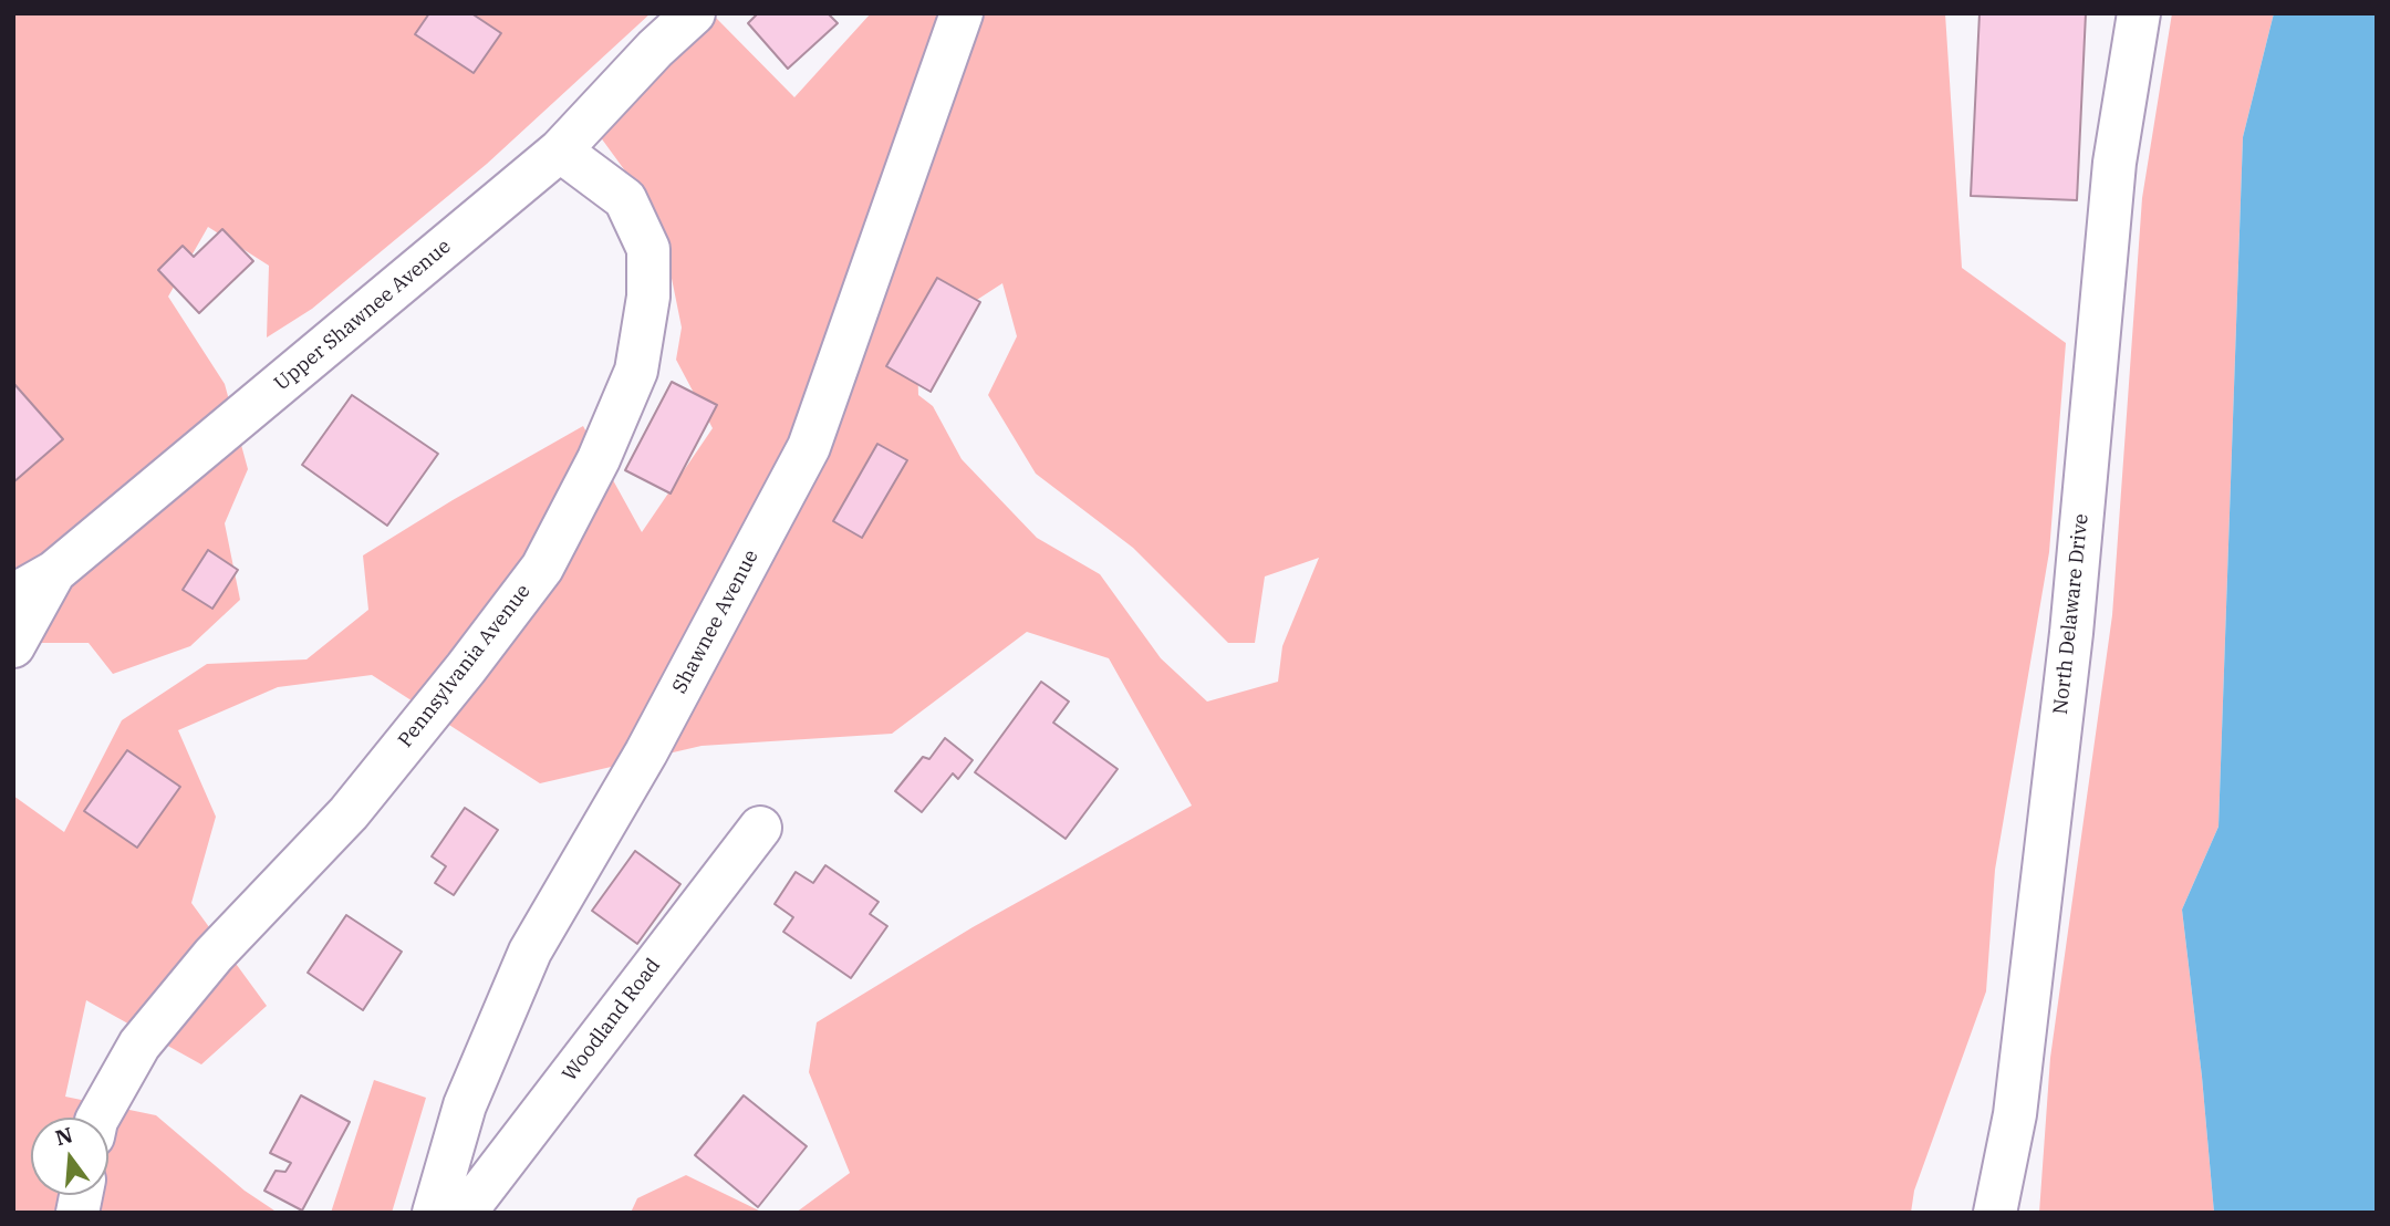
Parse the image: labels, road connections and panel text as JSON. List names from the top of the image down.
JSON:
{
  "streets": {
    "street": [
      "Upper Shawnee Avenue",
      "North Delaware Drive",
      "Shawnee Avenue",
      "Pennsylvania Avenue",
      "Woodland Road"
    ]
  },
  "crossings": [
    ["Upper Shawnee Avenue", "Pennsylvania Avenue"]
  ],
  "north": "top"
}
